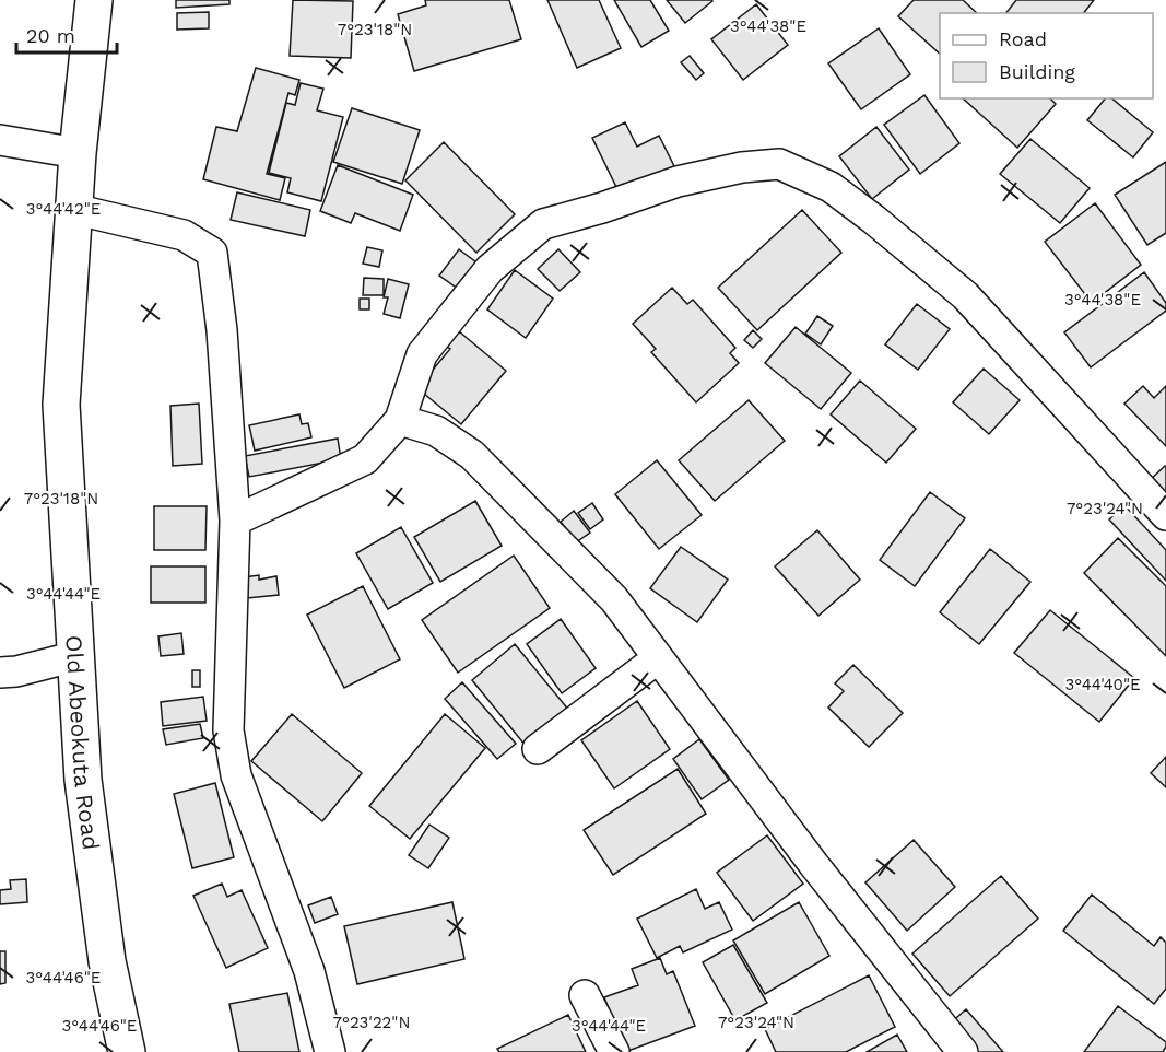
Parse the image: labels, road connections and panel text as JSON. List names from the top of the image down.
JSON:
{
  "streets": {
    "highway": ["Old Abeokuta Road"]
  },
  "legend": ["Road", "Building"],
  "scale_bar": "20 m",
  "coordinates": [
    "3°44'38\"E",
    "7°23'18\"N",
    "3°44'42\"E",
    "7°23'24\"N",
    "3°44'44\"E",
    "3°44'40\"E",
    "3°44'46\"E",
    "7°23'22\"N"
  ]
}
